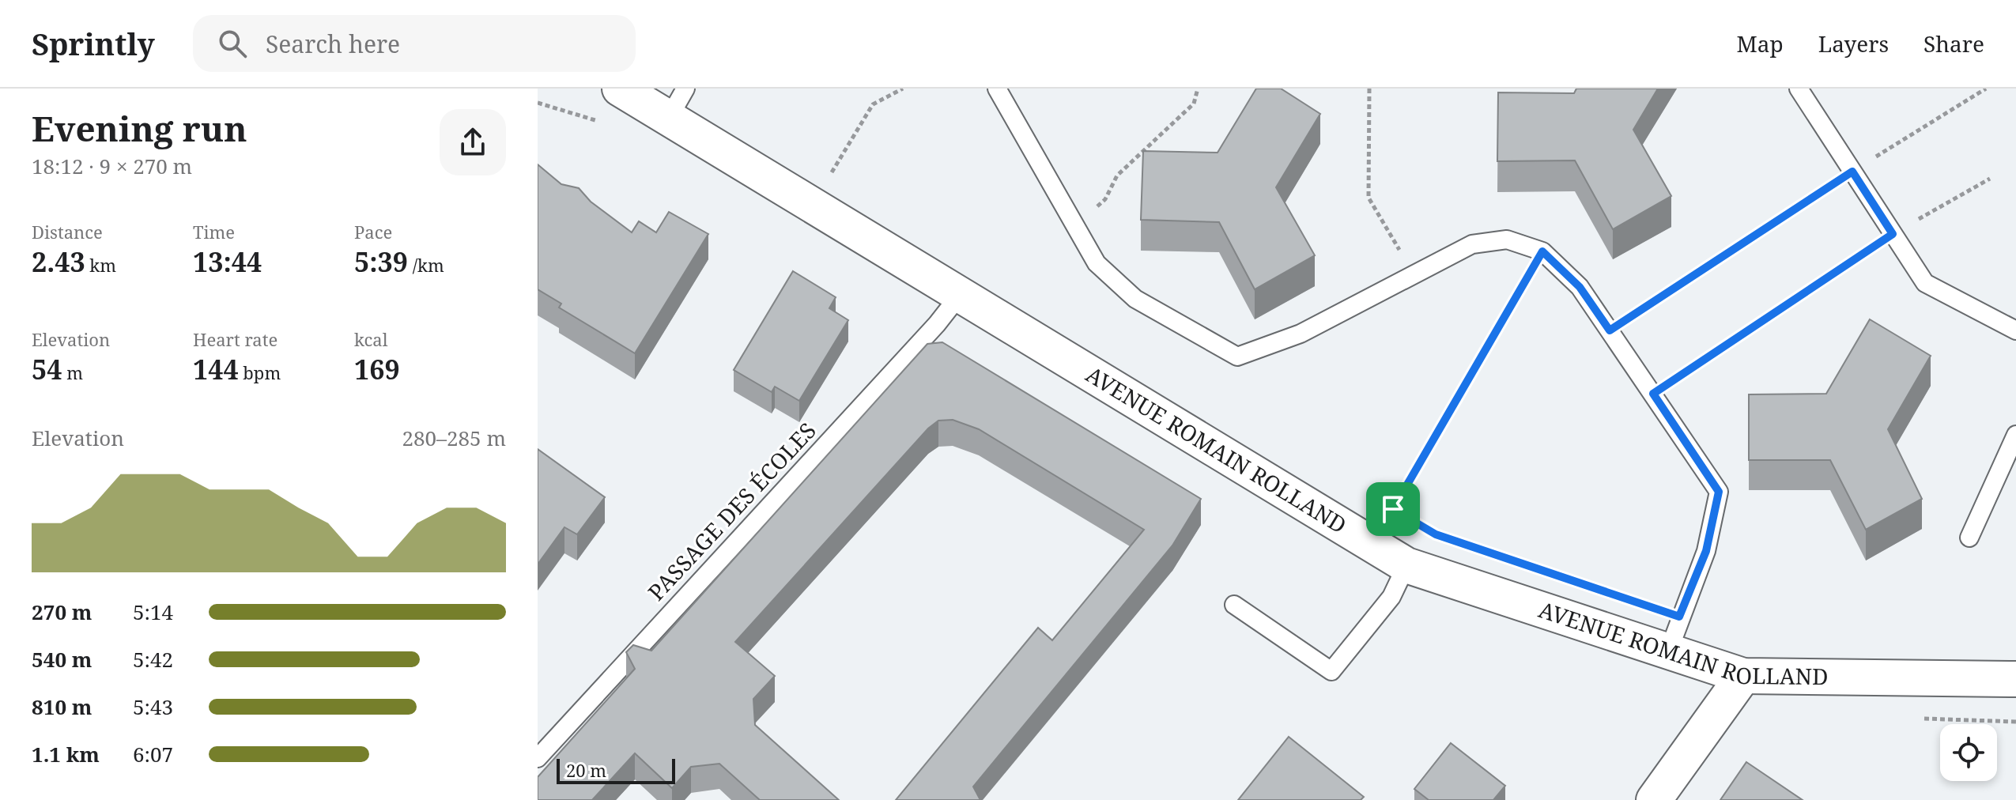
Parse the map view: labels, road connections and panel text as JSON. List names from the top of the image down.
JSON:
{
  "streets": {
    "street": ["AVENUE ROMAIN ROLLAND"],
    "lane": ["PASSAGE DES ÉCOLES"]
  },
  "crossings": [
    ["AVENUE ROMAIN ROLLAND", "PASSAGE DES ÉCOLES"]
  ],
  "scale_bar": "20 m",
  "page": {
    "header": "Sprintly",
    "search": "Search here",
    "nav": ["Map", "Layers", "Share"],
    "heading": ["Evening run", "18:12 · 9 × 270 m"],
    "stats": [
      ["Distance", "2.43 km"],
      ["Time", "13:44"],
      ["Pace", "5:39 /km"],
      ["Elevation", "54 m"],
      ["Heart rate", "144 bpm"],
      ["kcal", "169"]
    ],
    "chart": ["Elevation", "280–285 m"],
    "list": [
      {
        "name": "270 m",
        "note": "5:14"
      },
      {
        "name": "540 m",
        "note": "5:42"
      },
      {
        "name": "810 m",
        "note": "5:43"
      },
      {
        "name": "1.1 km",
        "note": "6:07"
      }
    ],
    "scale": "20 m"
  }
}
